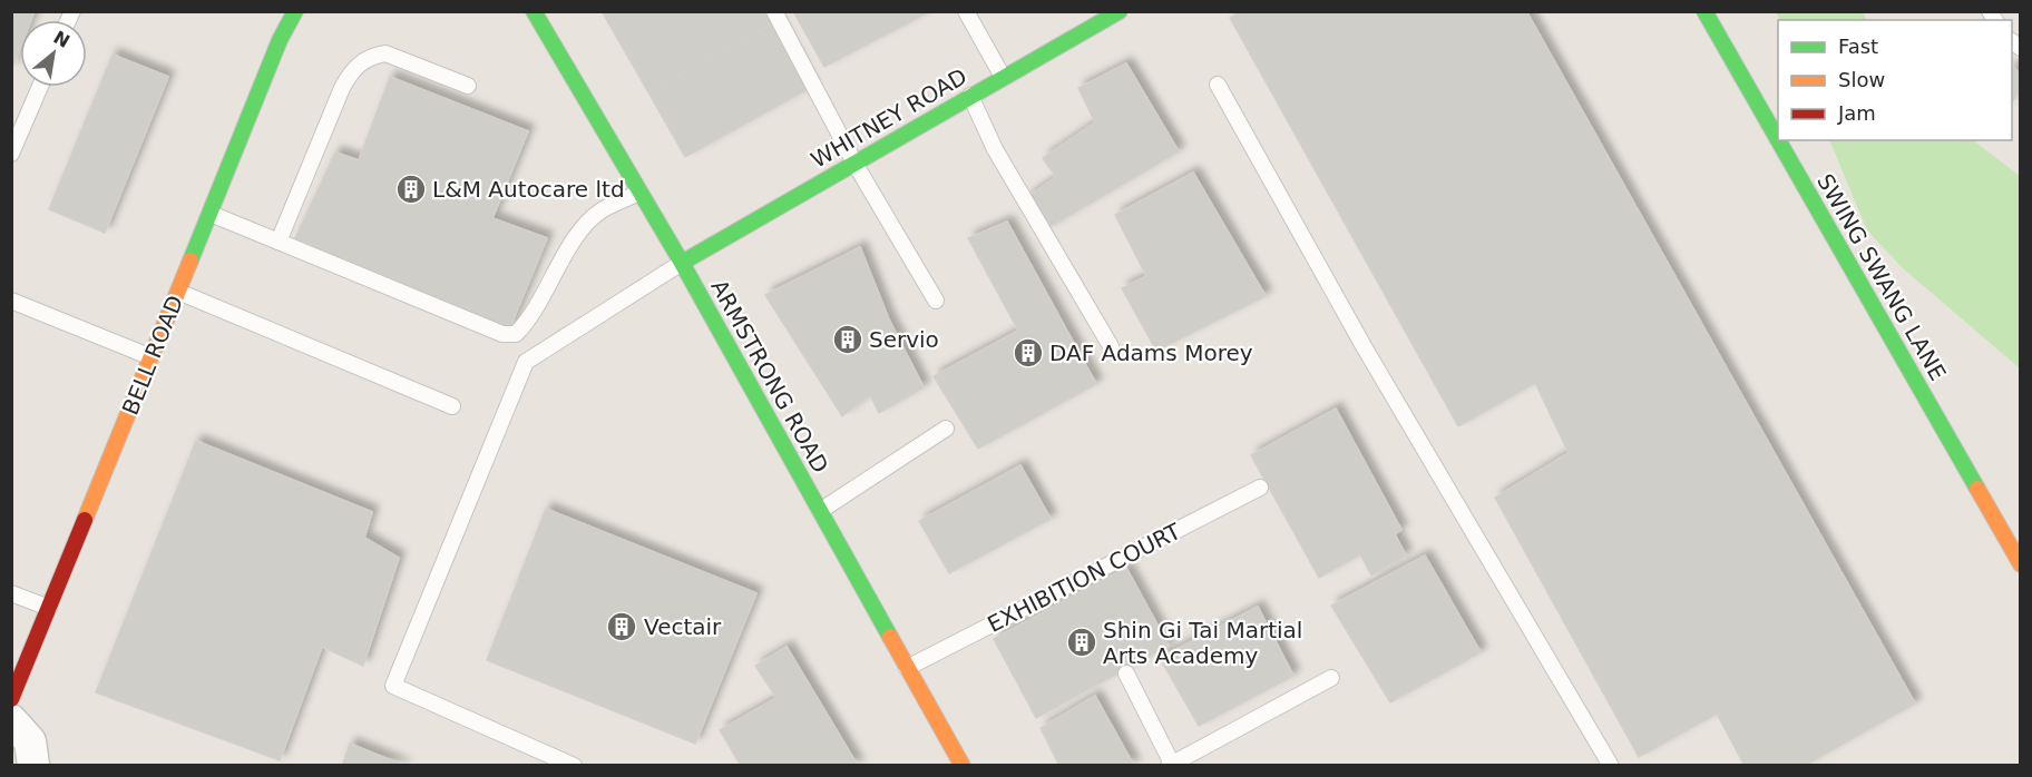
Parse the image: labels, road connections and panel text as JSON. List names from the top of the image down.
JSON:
{
  "streets": {
    "street": [
      "WHITNEY ROAD",
      "SWING SWANG LANE",
      "BELL ROAD",
      "ARMSTRONG ROAD"
    ],
    "lane": ["EXHIBITION COURT"]
  },
  "crossings": [
    ["WHITNEY ROAD", "ARMSTRONG ROAD"],
    ["ARMSTRONG ROAD", "EXHIBITION COURT"]
  ],
  "places": {
    "building": [
      "L&M Autocare ltd",
      "Servio",
      "DAF Adams Morey",
      "Vectair",
      "Shin Gi Tai Martial Arts Academy"
    ]
  },
  "legend": ["Fast", "Slow", "Jam"],
  "north": "top right"
}
